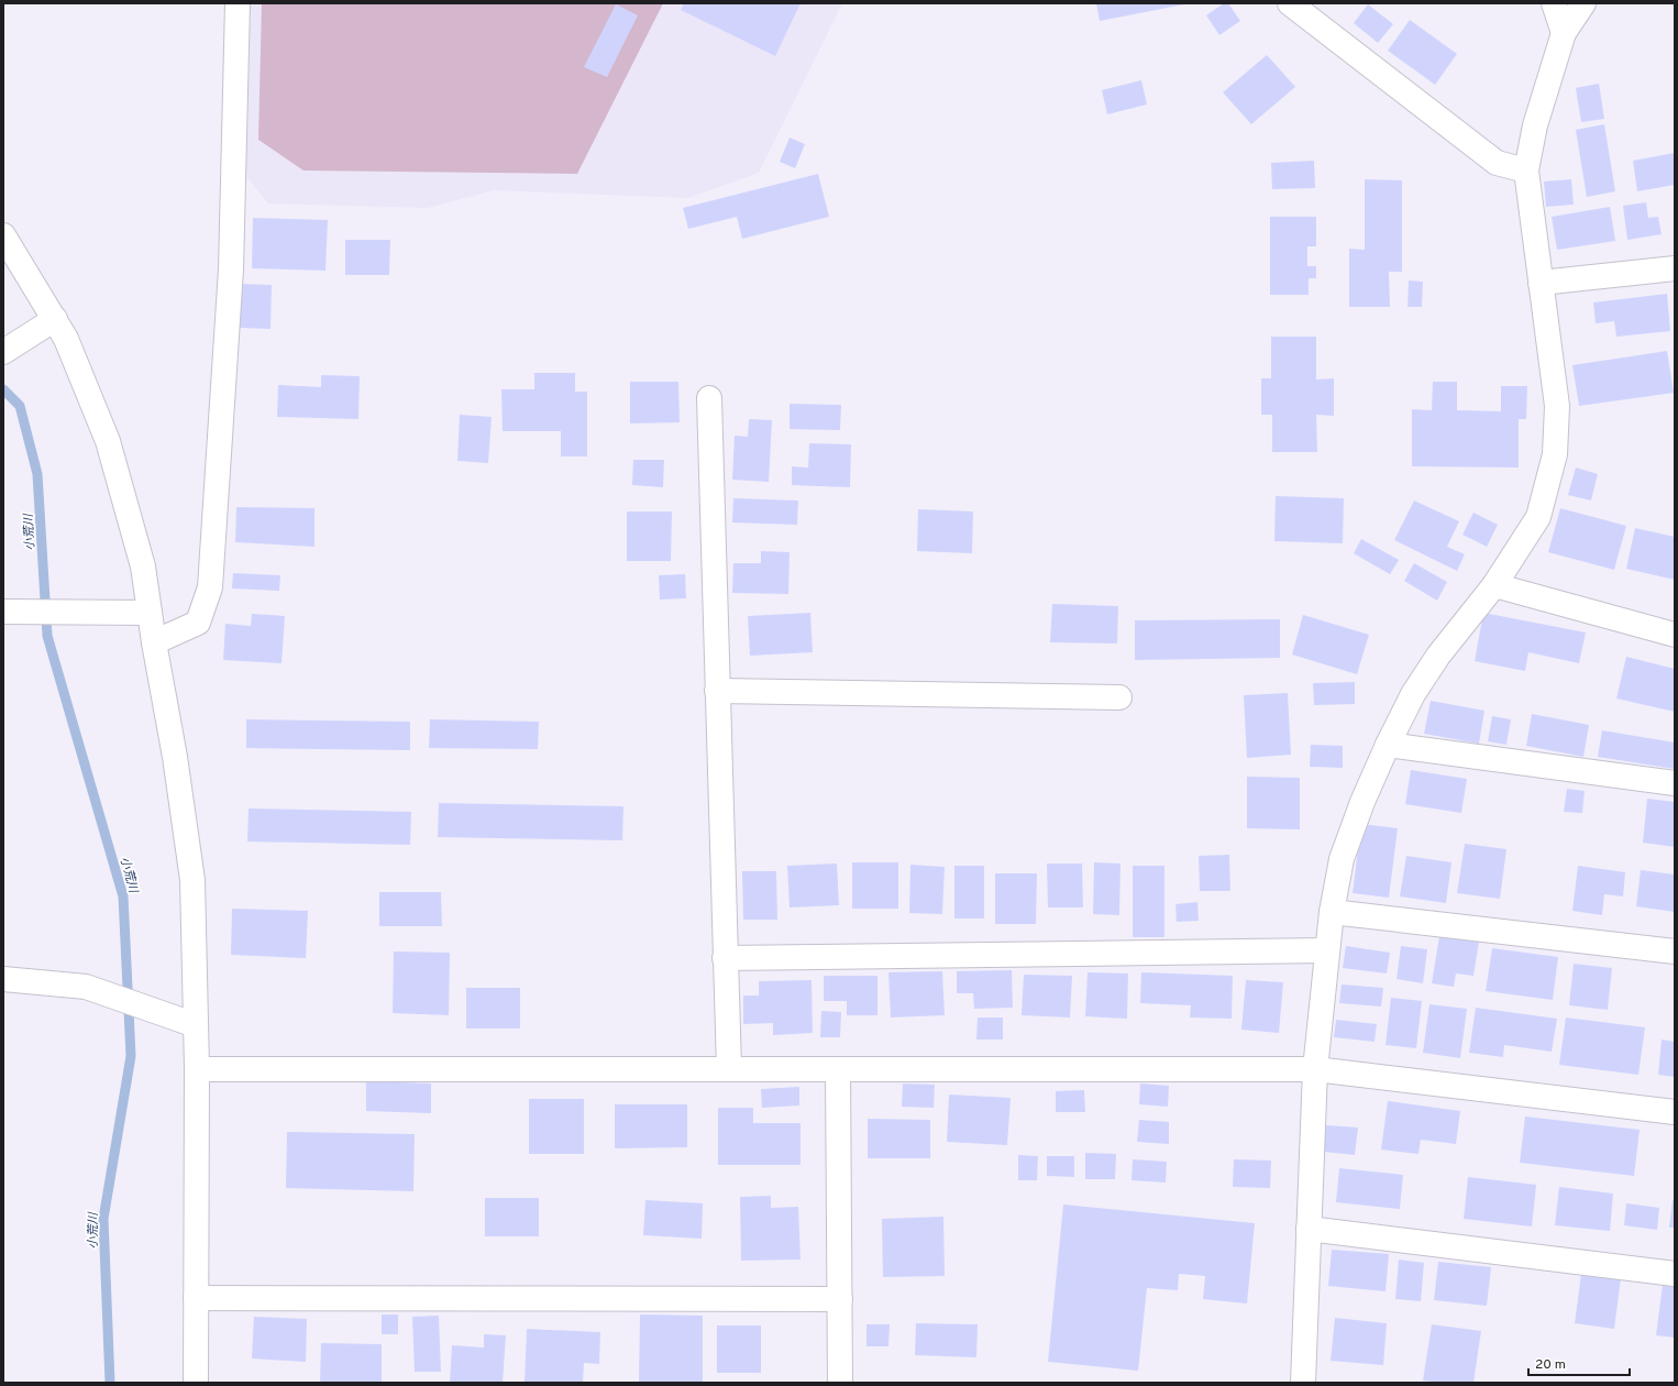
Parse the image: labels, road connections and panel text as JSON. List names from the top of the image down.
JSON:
{
  "water": ["小荒川"],
  "scale_bar": "20 m"
}
